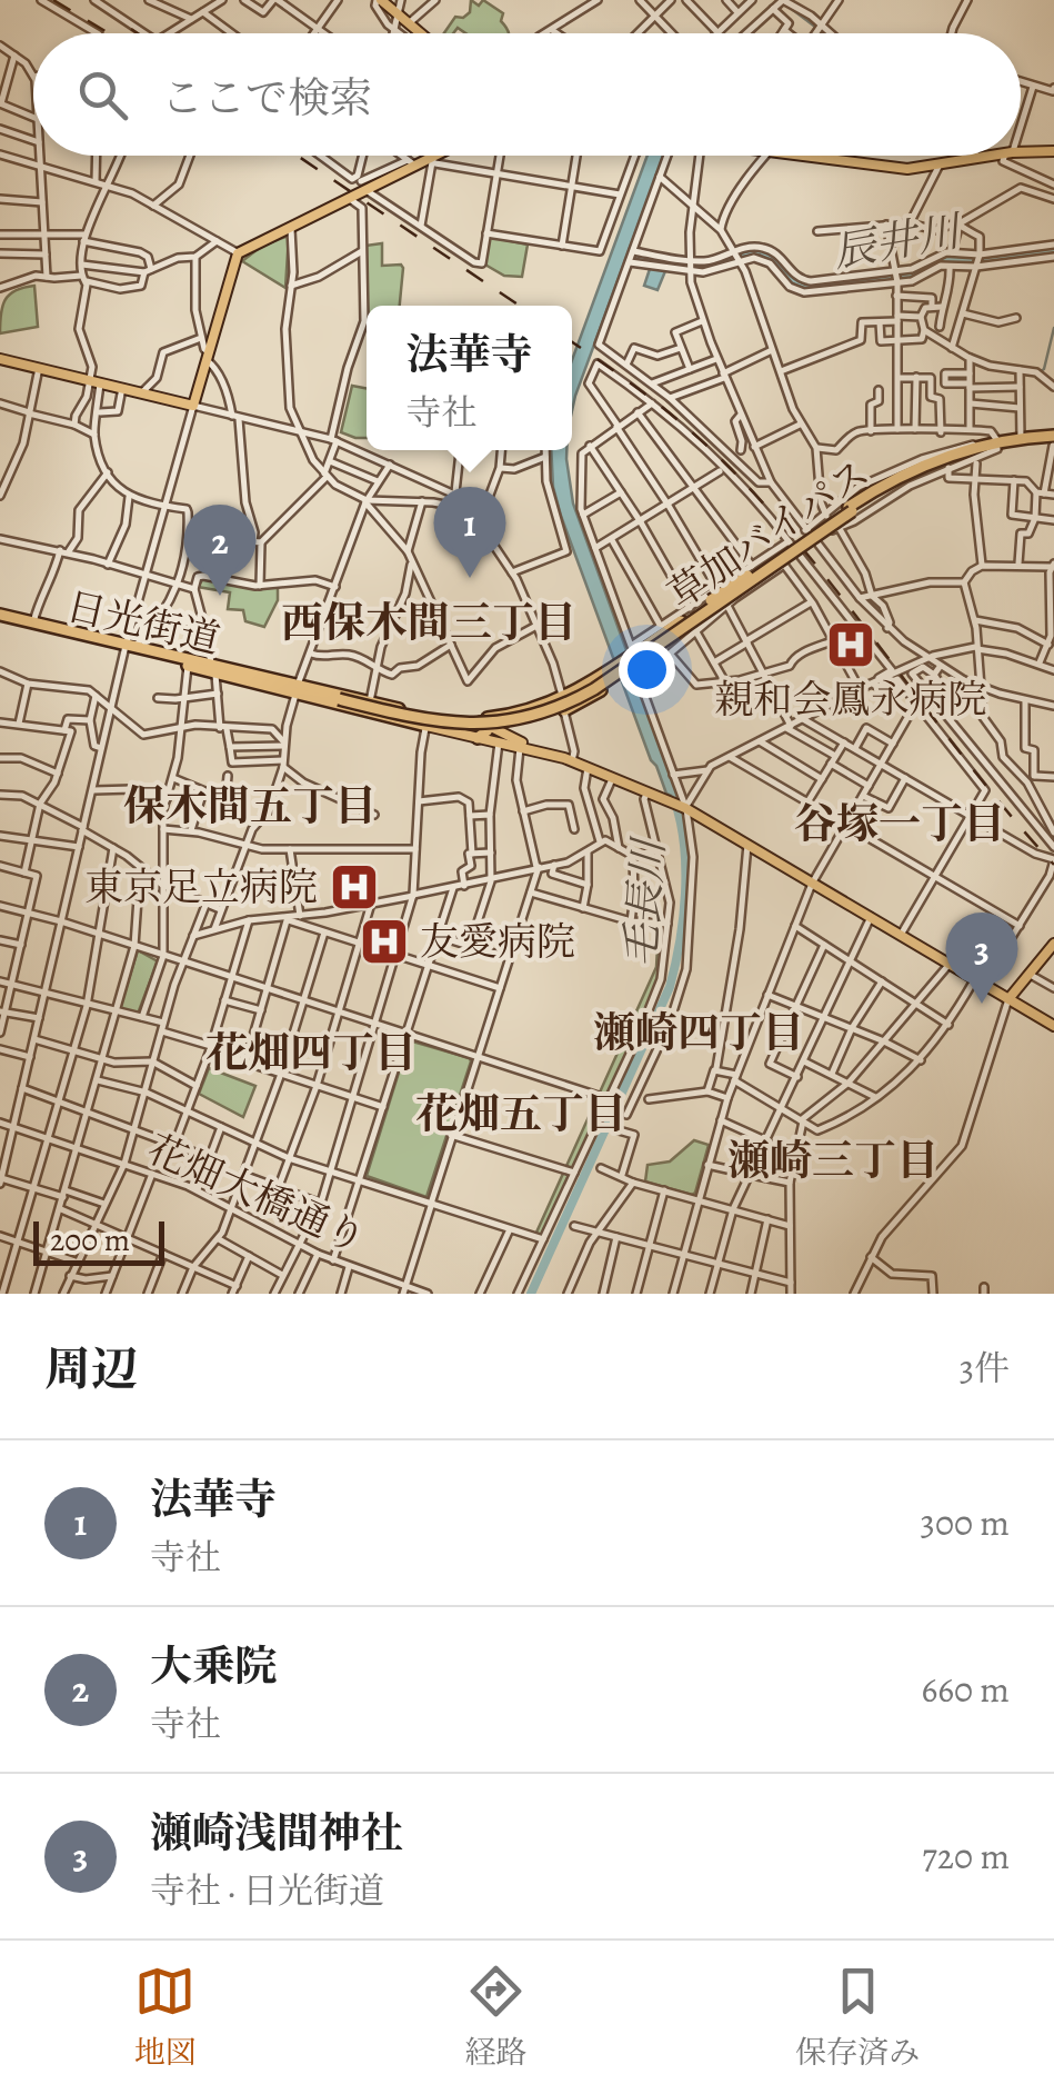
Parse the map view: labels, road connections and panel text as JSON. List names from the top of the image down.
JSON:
{
  "streets": {
    "highway": ["草加バイパス", "日光街道"],
    "street": ["花畑大橋通り"]
  },
  "crossings": [
    ["草加バイパス", "日光街道"]
  ],
  "districts": [
    "西保木間三丁目",
    "保木間五丁目",
    "谷塚一丁目",
    "瀬崎四丁目",
    "花畑四丁目",
    "花畑五丁目",
    "瀬崎三丁目"
  ],
  "water": ["辰井川", "毛長川"],
  "places": {
    "hospital": ["親和会鳳永病院", "東京足立病院", "友愛病院"]
  },
  "scale_bar": "200 m",
  "page": {
    "search": "ここで検索",
    "popup": ["法華寺", "寺社"],
    "pins": ["1", "2", "3"],
    "scale": "200 m",
    "heading": ["周辺", "3件"],
    "list": [
      {
        "mark": "1",
        "name": "法華寺",
        "note": "寺社",
        "value": "300 m"
      },
      {
        "mark": "2",
        "name": "大乗院",
        "note": "寺社",
        "value": "660 m"
      },
      {
        "mark": "3",
        "name": "瀬崎浅間神社",
        "note": "寺社 · 日光街道",
        "value": "720 m"
      }
    ],
    "nav": ["地図", "経路", "保存済み"]
  }
}
